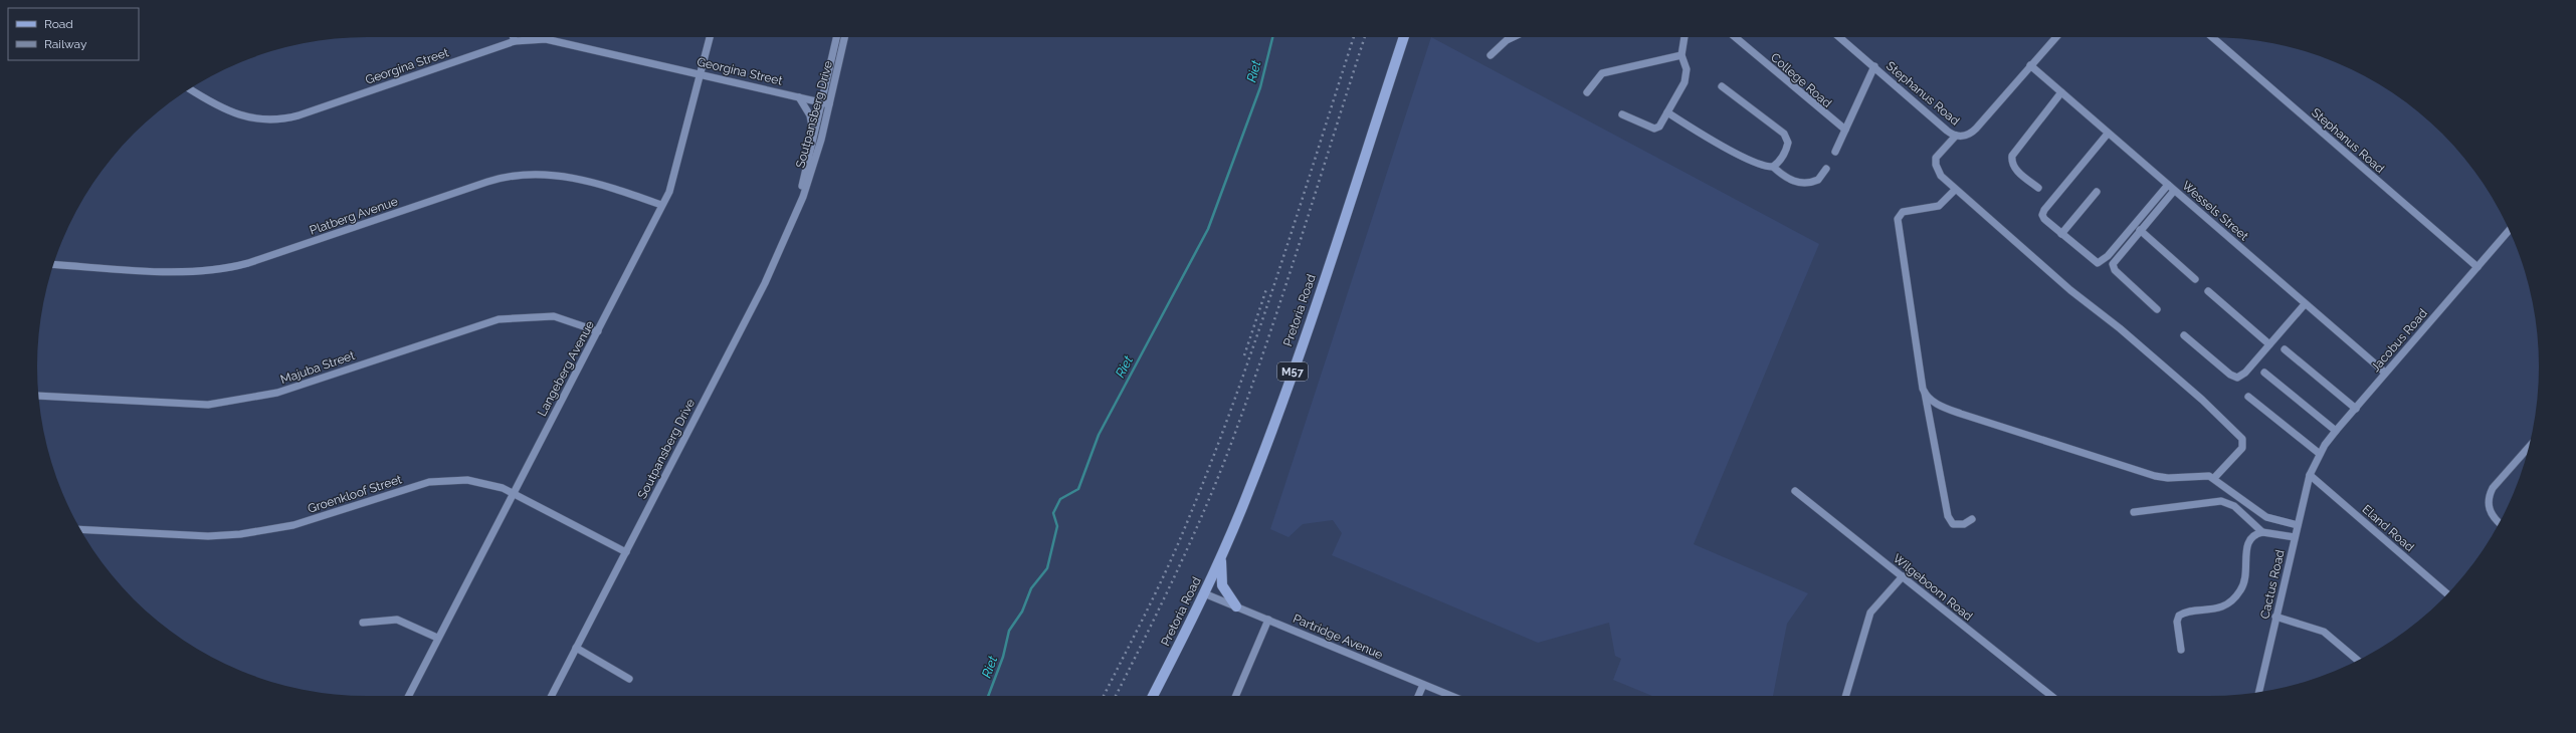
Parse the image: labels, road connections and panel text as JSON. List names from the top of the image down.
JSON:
{
  "streets": {
    "main road": ["Pretoria Road", "M57"],
    "street": [
      "Georgina Street",
      "College Road",
      "Stephanus Road",
      "Soutpansberg Drive",
      "Wessels Street",
      "Platberg Avenue",
      "Jacobus Road",
      "Majuba Street",
      "Langeberg Avenue",
      "Groenkloof Street",
      "Eland Road",
      "Cactus Road",
      "Wilgeboom Road",
      "Partridge Avenue"
    ]
  },
  "crossings": [
    ["Georgina Street", "Soutpansberg Drive"],
    ["Georgina Street", "Langeberg Avenue"],
    ["Stephanus Road", "Wessels Street"],
    ["Stephanus Road", "Jacobus Road"],
    ["Soutpansberg Drive", "Groenkloof Street"],
    ["Wessels Street", "Jacobus Road"],
    ["Platberg Avenue", "Langeberg Avenue"],
    ["Pretoria Road", "Partridge Avenue"],
    ["Jacobus Road", "Eland Road"],
    ["Jacobus Road", "Cactus Road"],
    ["Majuba Street", "Langeberg Avenue"],
    ["Langeberg Avenue", "Groenkloof Street"],
    ["Eland Road", "Cactus Road"]
  ],
  "water": ["Riet"],
  "legend": ["Road", "Railway"]
}
